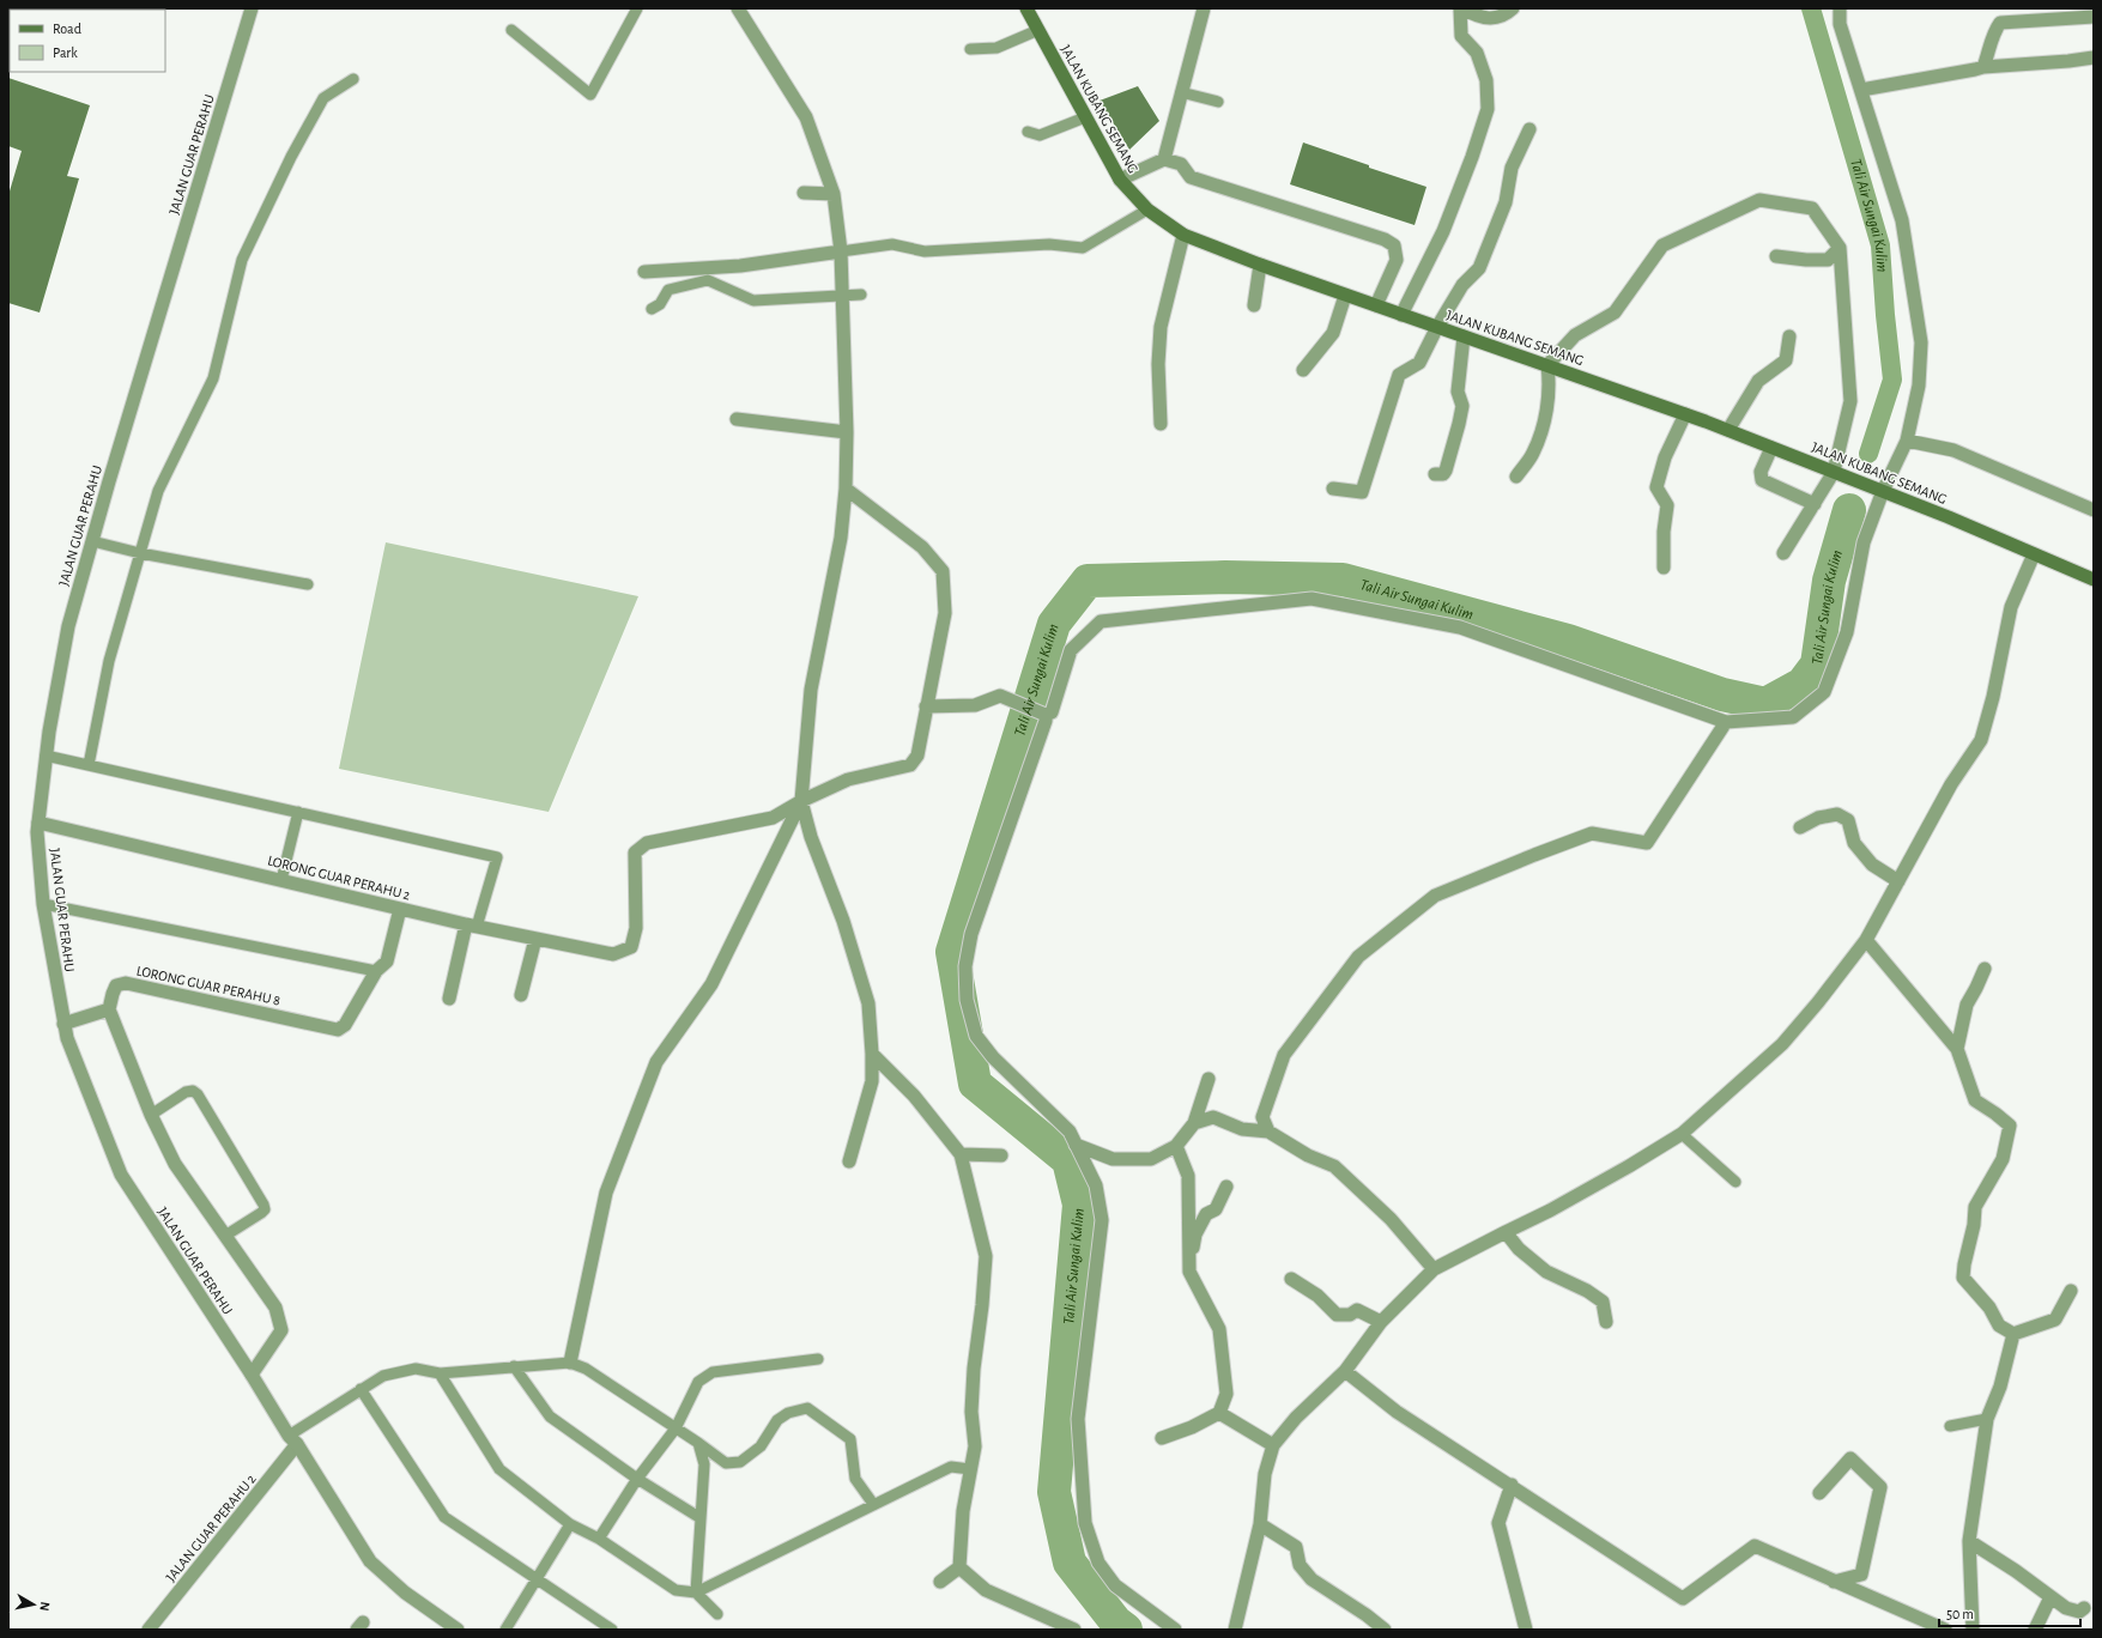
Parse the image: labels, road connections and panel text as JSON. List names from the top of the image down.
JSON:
{
  "streets": {
    "main road": ["JALAN KUBANG SEMANG"],
    "street": [
      "JALAN GUAR PERAHU",
      "LORONG GUAR PERAHU 2",
      "LORONG GUAR PERAHU 8",
      "JALAN GUAR PERAHU 2"
    ]
  },
  "crossings": [
    ["JALAN GUAR PERAHU", "LORONG GUAR PERAHU 2"],
    ["JALAN GUAR PERAHU", "JALAN GUAR PERAHU 2"]
  ],
  "water": ["Tali Air Sungai Kulim"],
  "legend": ["Road", "Park"],
  "scale_bar": "50 m",
  "north": "right"
}
